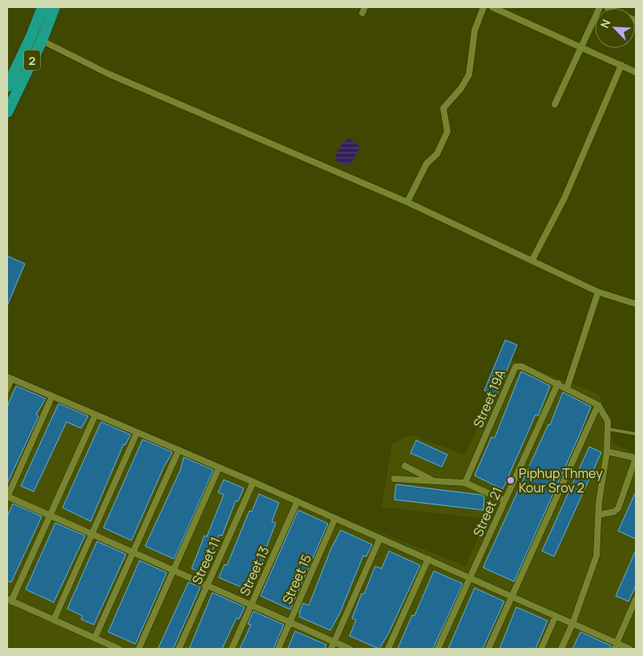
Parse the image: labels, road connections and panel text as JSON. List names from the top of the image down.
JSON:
{
  "streets": {
    "highway": ["2"],
    "street": [
      "Street 19A",
      "Street 21",
      "Street 11",
      "Street 13",
      "Street 15"
    ]
  },
  "crossings": [
    ["Street 19A", "Street 21"]
  ],
  "places": ["Piphup Thmey Kour Srov 2"],
  "north": "top left"
}
